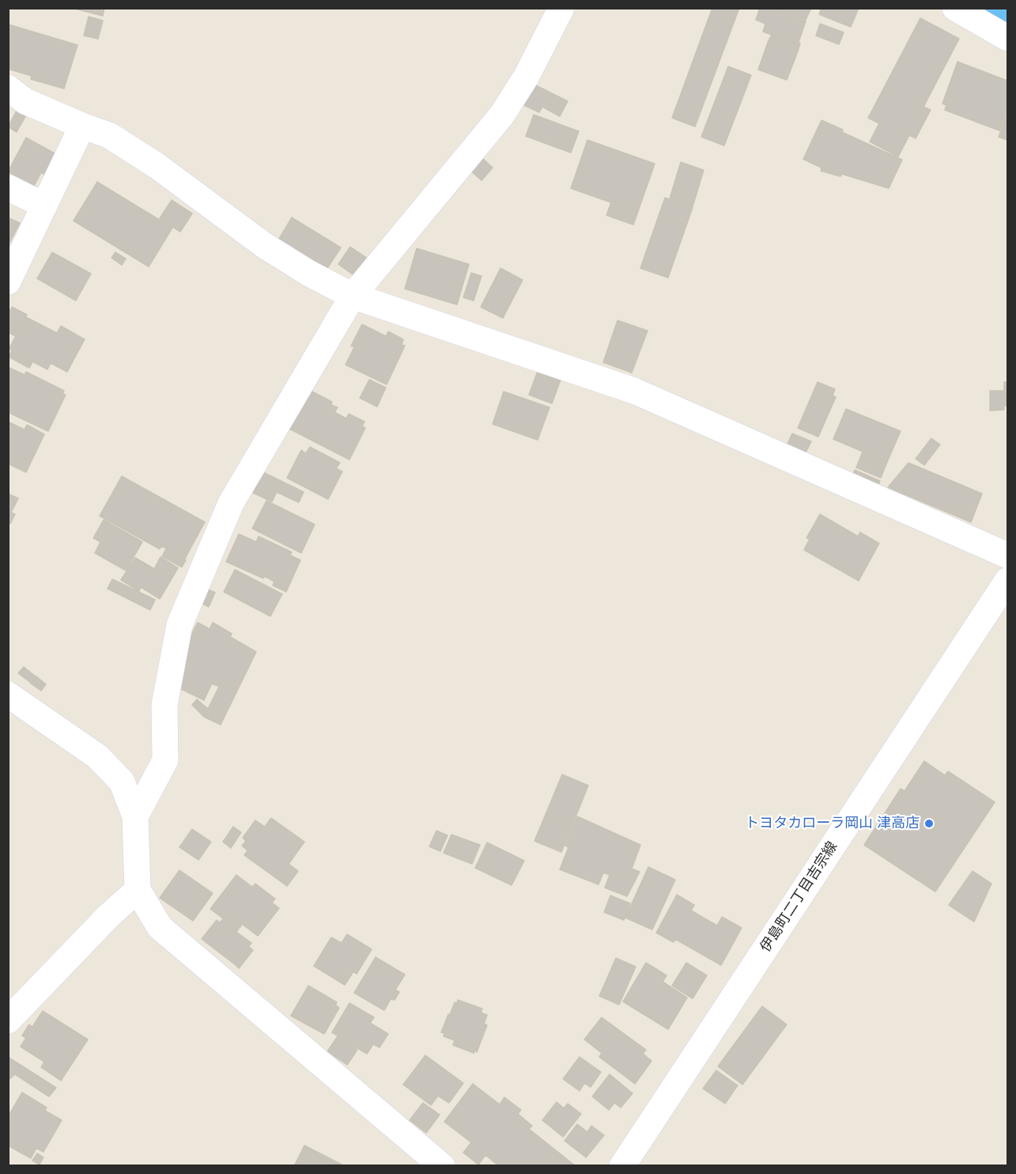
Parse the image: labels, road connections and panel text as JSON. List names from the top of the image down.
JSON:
{
  "streets": {
    "street": ["伊島町二丁目吉宗線"]
  },
  "places": ["トヨタカローラ岡山 津高店"]
}
